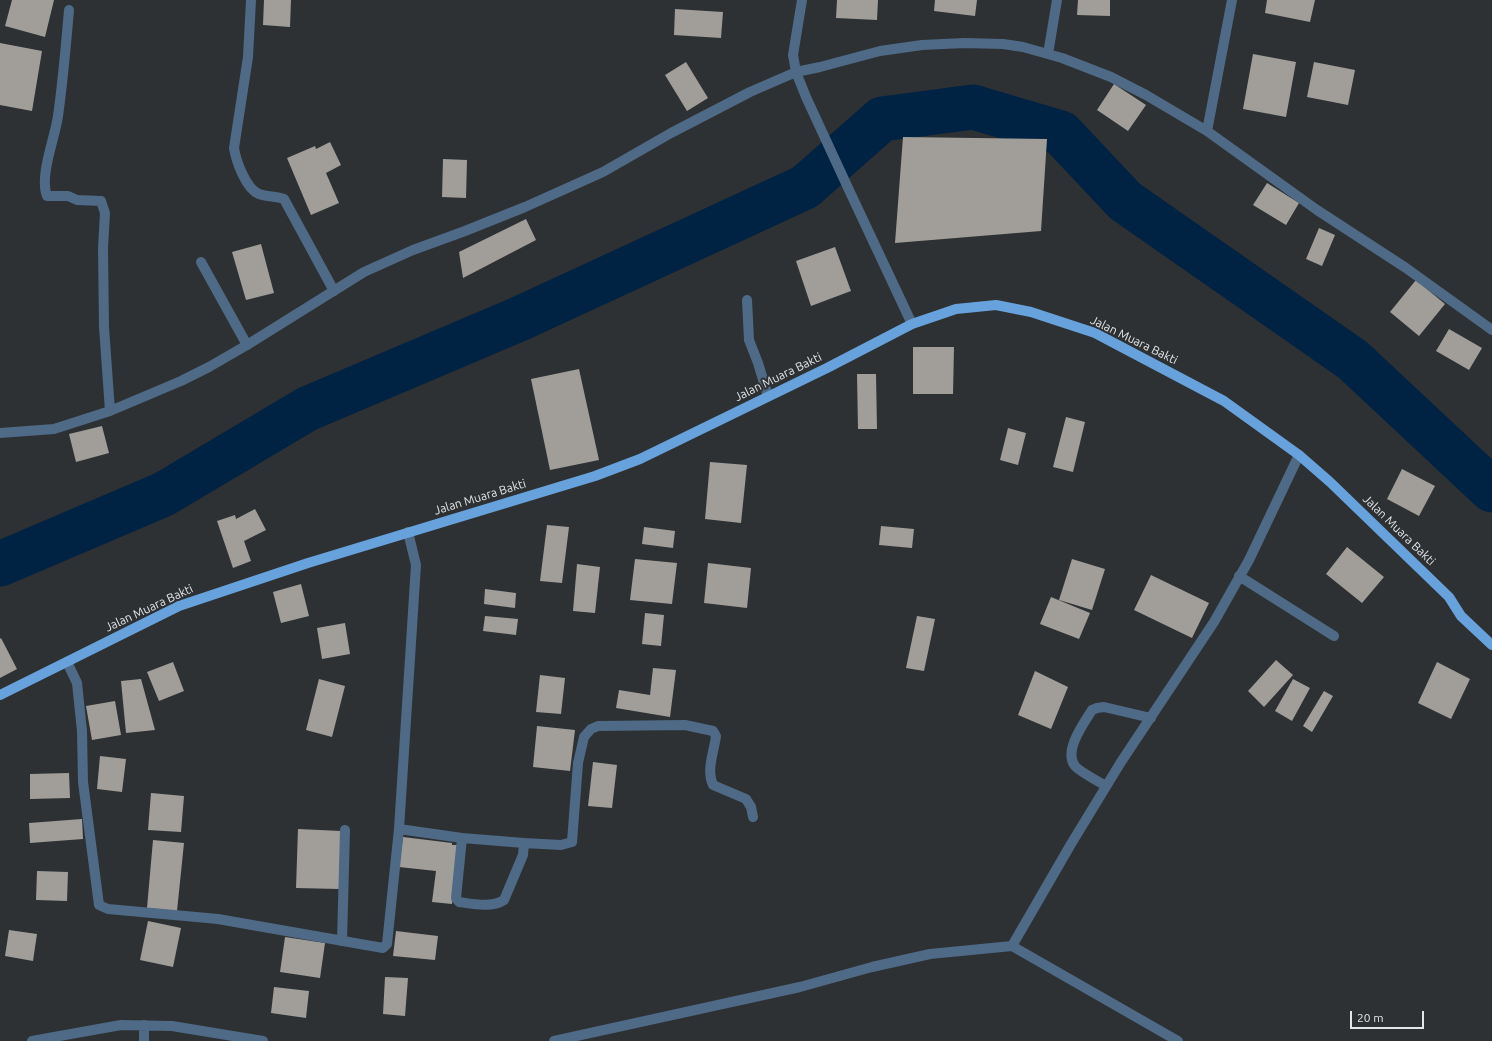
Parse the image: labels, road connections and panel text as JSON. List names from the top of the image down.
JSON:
{
  "streets": {
    "main road": ["Jalan Muara Bakti"]
  },
  "scale_bar": "20 m"
}
